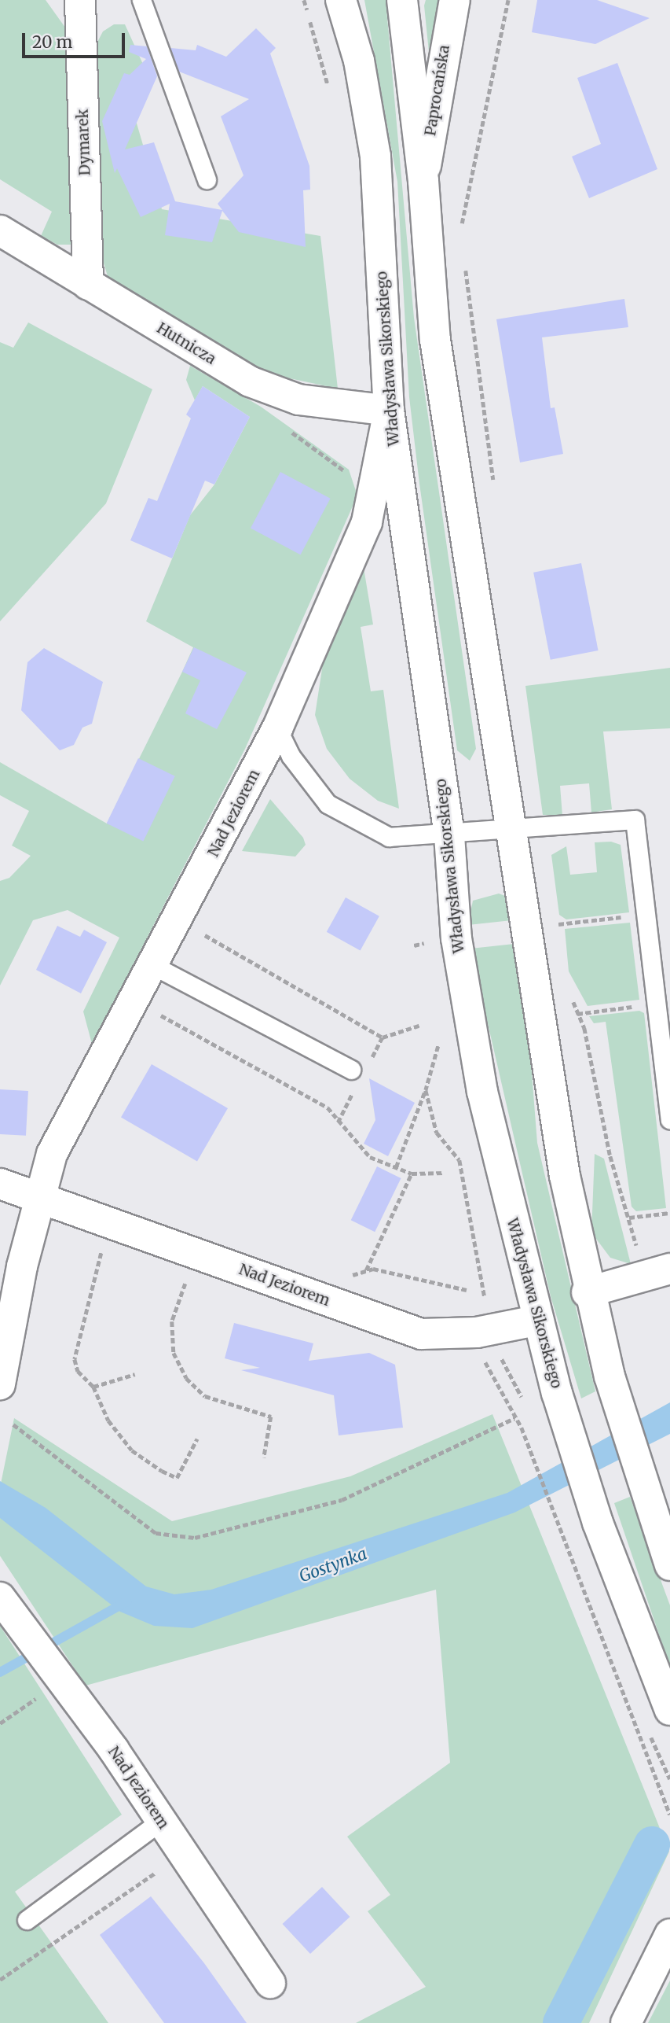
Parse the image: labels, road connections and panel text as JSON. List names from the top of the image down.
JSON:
{
  "streets": {
    "street": [
      "Paprocańska",
      "Dymarek",
      "Hutnicza",
      "Władysława Sikorskiego",
      "Nad Jeziorem"
    ]
  },
  "crossings": [
    ["Dymarek", "Hutnicza"],
    ["Hutnicza", "Władysława Sikorskiego"],
    ["Hutnicza", "Nad Jeziorem"],
    ["Władysława Sikorskiego", "Nad Jeziorem"]
  ],
  "water": ["Gostynka"],
  "scale_bar": "20 m"
}
